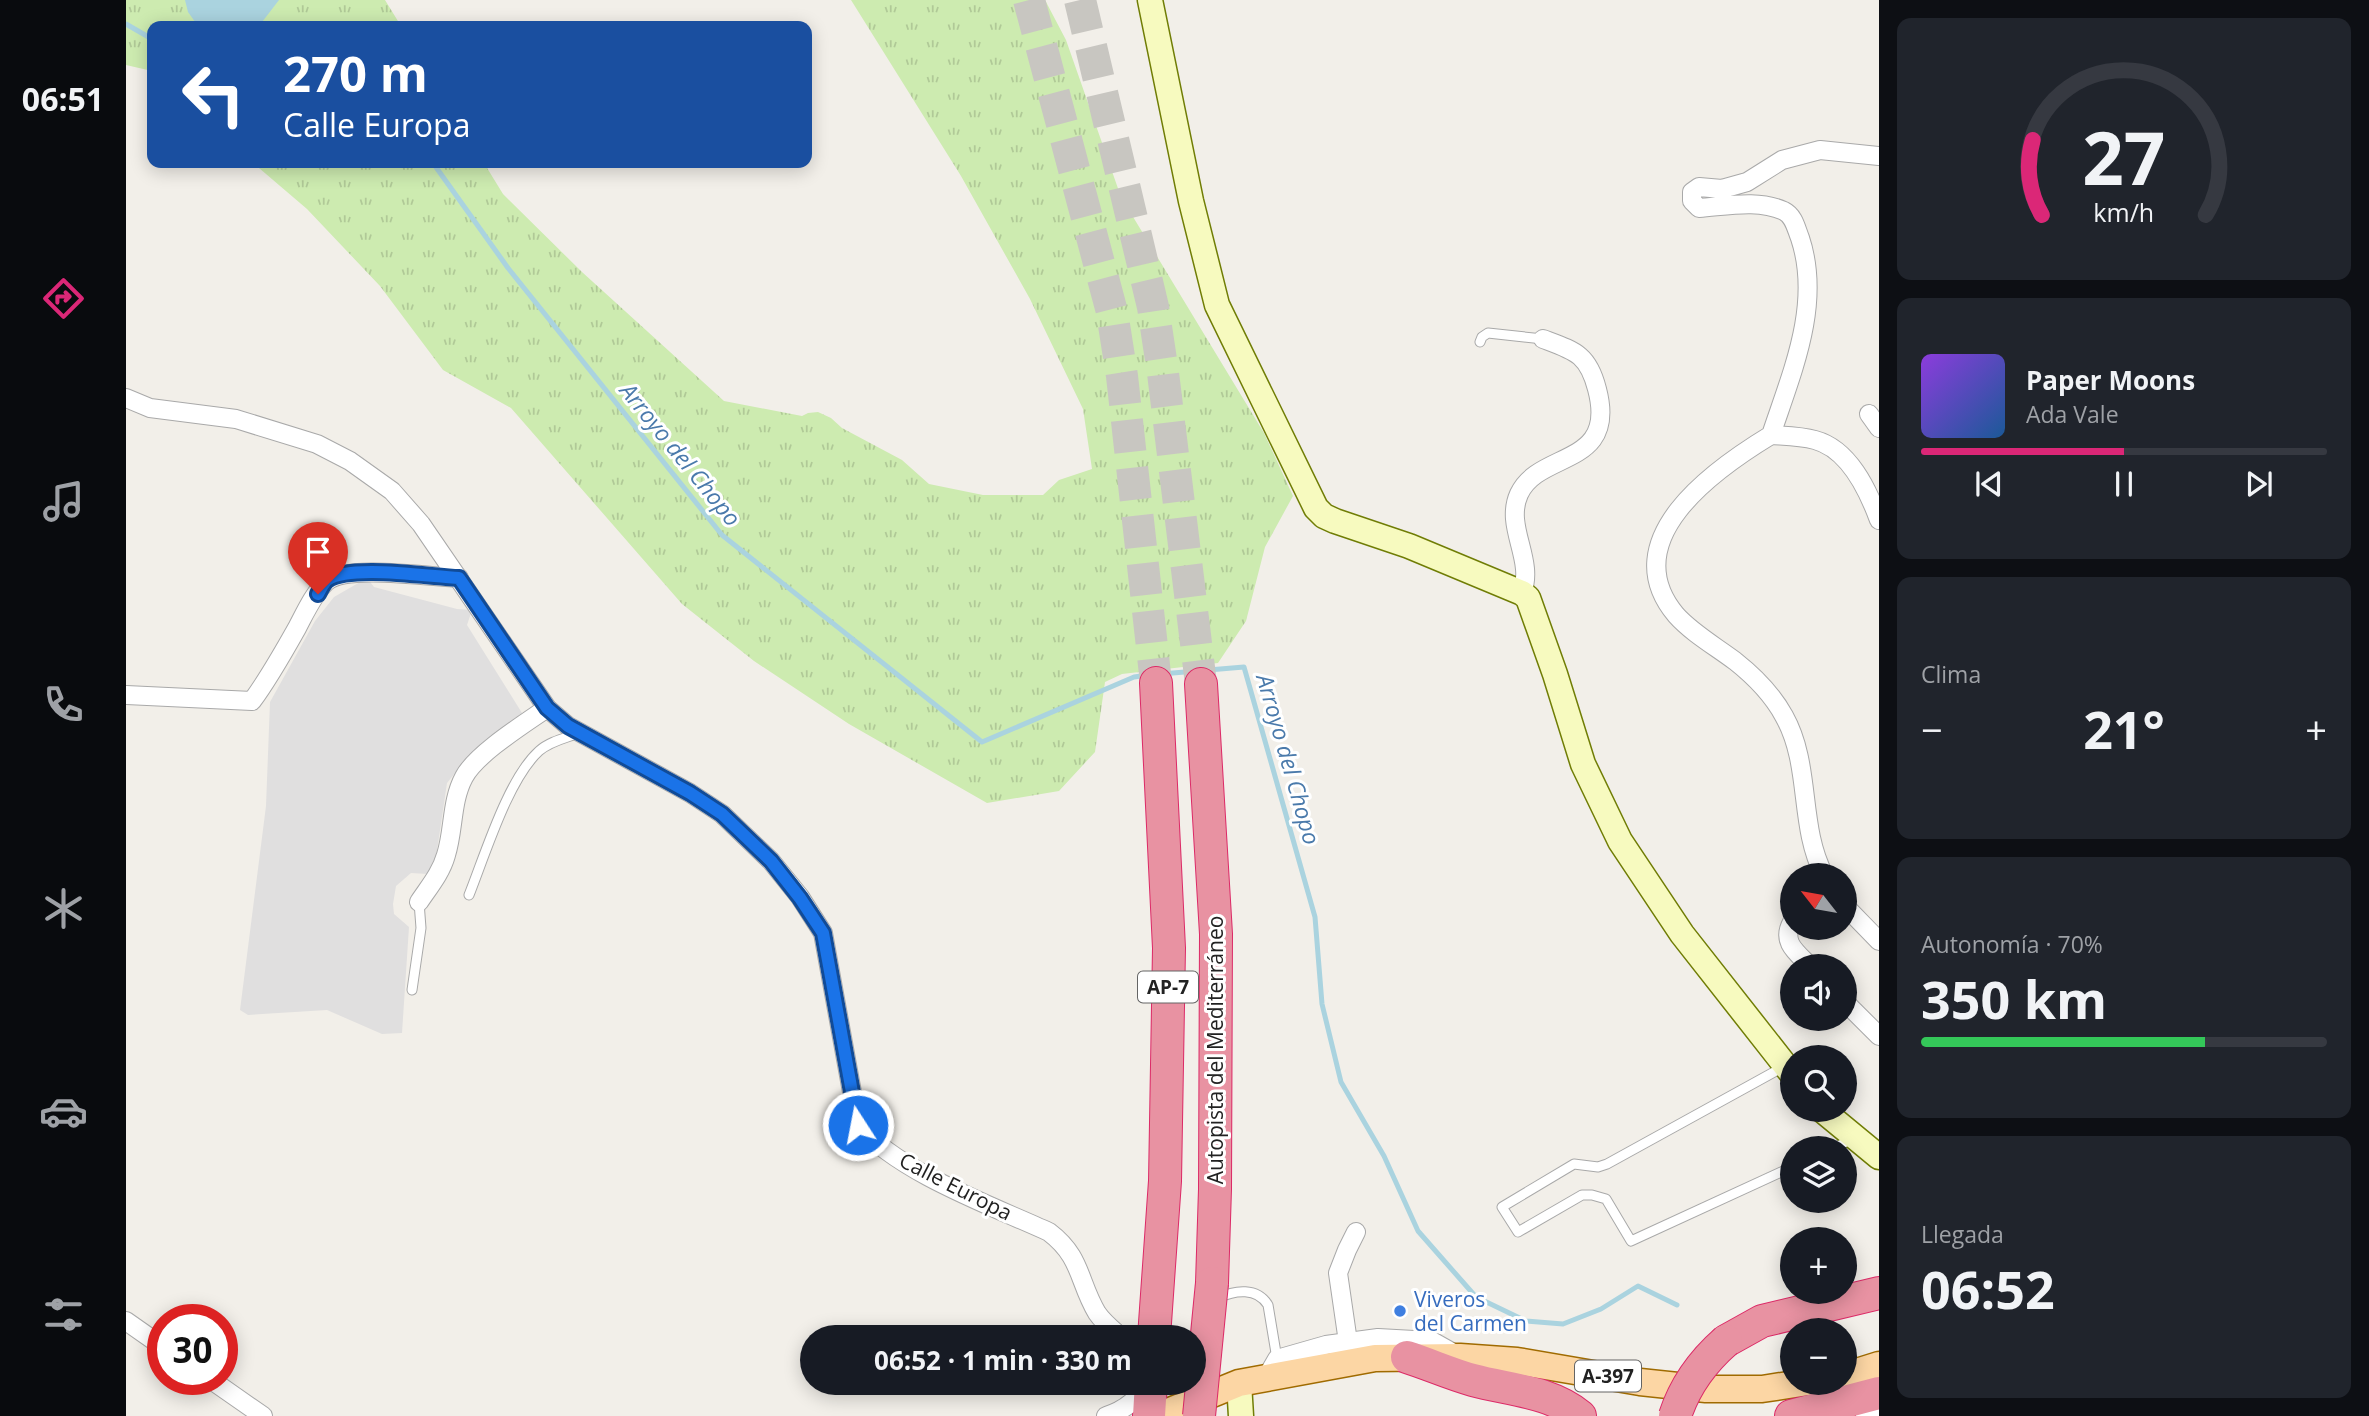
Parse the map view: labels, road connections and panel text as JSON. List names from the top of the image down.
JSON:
{
  "streets": {
    "highway": ["AP-7", "Autopista del Mediterráneo"],
    "main road": ["A-397"],
    "street": ["Calle Europa"]
  },
  "water": ["Arroyo del Chopo"],
  "places": ["Viveros del Carmen"],
  "north": "top left",
  "page": {
    "tabs": "06:51",
    "turn": ["270 m", "Calle Europa"],
    "song": ["Paper Moons", "Ada Vale"],
    "tile": [
      "Clima",
      ["Autonomía · 70%", "350 km"],
      ["Llegada", "06:52"]
    ],
    "heat": ["−", "21°", "+"],
    "map_buttons": ["+", "−"],
    "limit": "30",
    "trip": "06:52 · 1 min · 330 m",
    "gauge": ["27", "km/h"]
  }
}
